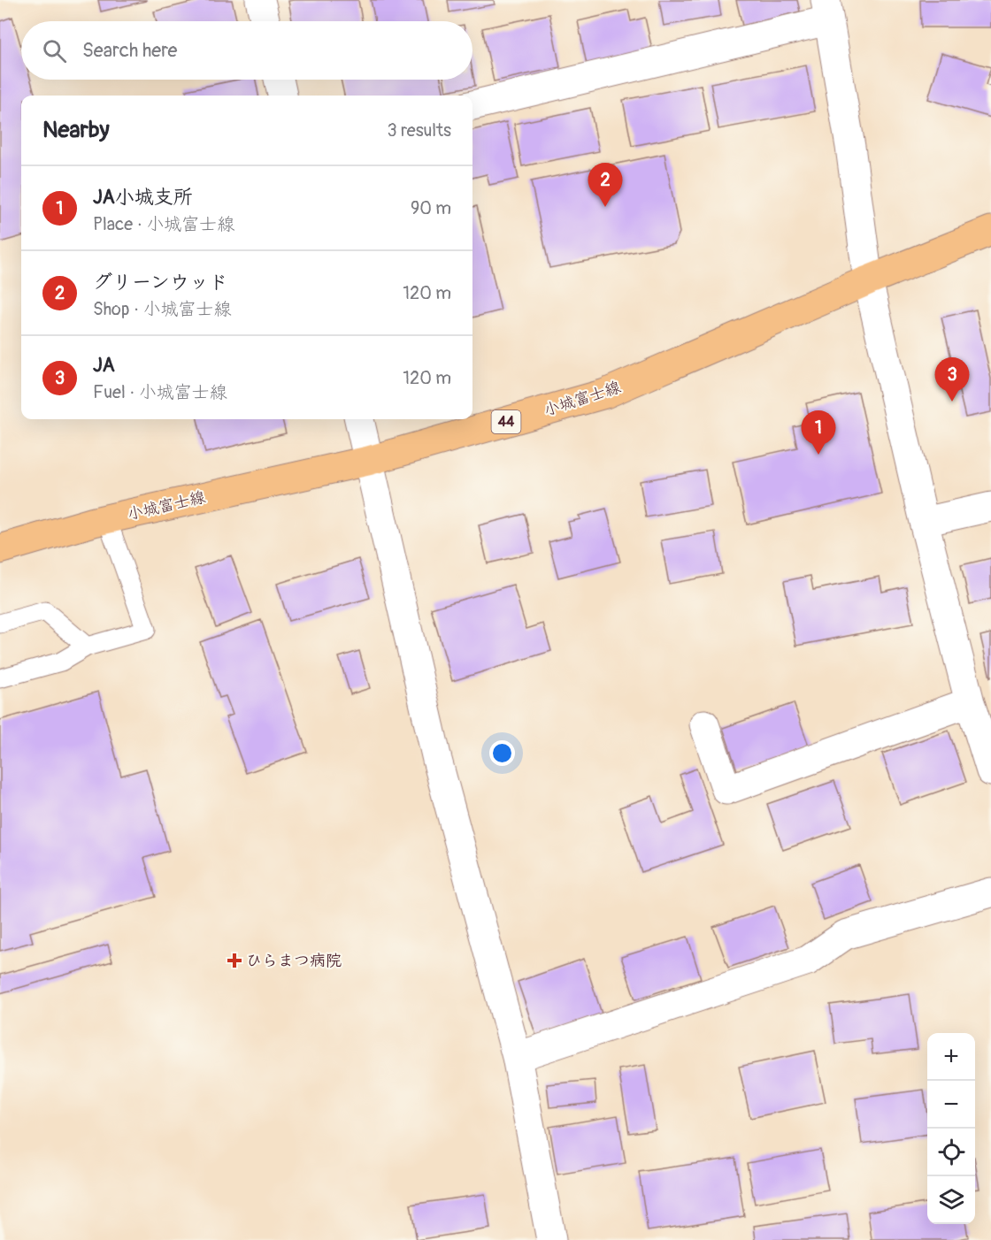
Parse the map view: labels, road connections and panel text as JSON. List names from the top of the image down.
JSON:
{
  "streets": {
    "main road": ["小城富士線", "44"]
  },
  "places": {
    "health": ["ひらまつ病院"]
  },
  "page": {
    "search": "Search here",
    "heading": ["Nearby", "3 results"],
    "pins": ["2", "3", "1"],
    "list": [
      {
        "mark": "1",
        "name": "JA小城支所",
        "note": "Place · 小城富士線",
        "value": "90 m"
      },
      {
        "mark": "2",
        "name": "グリーンウッド",
        "note": "Shop · 小城富士線",
        "value": "120 m"
      },
      {
        "mark": "3",
        "name": "JA",
        "note": "Fuel · 小城富士線",
        "value": "120 m"
      }
    ],
    "map_buttons": ["+", "−"]
  }
}
